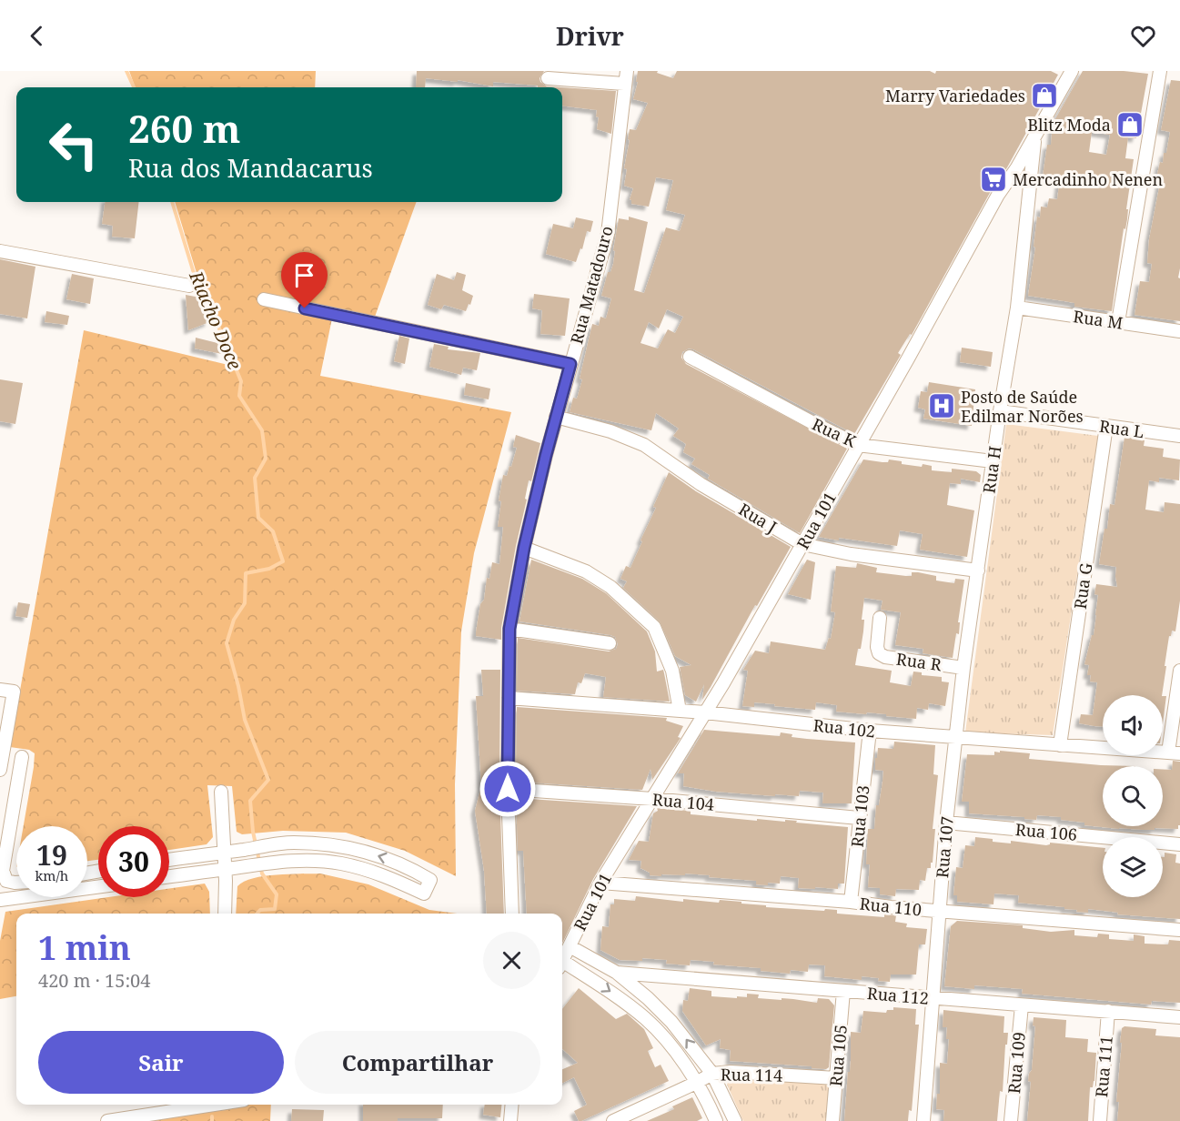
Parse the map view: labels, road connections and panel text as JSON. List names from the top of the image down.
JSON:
{
  "streets": {
    "street": [
      "Rua Matadouro",
      "Rua M",
      "Rua L",
      "Rua K",
      "Rua H",
      "Rua J",
      "Rua 101",
      "Rua G",
      "Rua R",
      "Rua 102",
      "Rua 104",
      "Rua 103",
      "Rua 106",
      "Rua 107",
      "Rua 110",
      "Rua 112",
      "Rua 105",
      "Rua 109",
      "Rua 111",
      "Rua 114"
    ]
  },
  "crossings": [
    ["Rua Matadouro", "Rua J"],
    ["Rua Matadouro", "Rua 102"],
    ["Rua Matadouro", "Rua 104"],
    ["Rua M", "Rua H"],
    ["Rua L", "Rua H"],
    ["Rua L", "Rua G"],
    ["Rua K", "Rua H"],
    ["Rua K", "Rua 101"],
    ["Rua H", "Rua J"],
    ["Rua H", "Rua 101"],
    ["Rua H", "Rua R"],
    ["Rua H", "Rua 102"],
    ["Rua H", "Rua 107"],
    ["Rua J", "Rua 101"],
    ["Rua 101", "Rua 102"],
    ["Rua 101", "Rua 104"],
    ["Rua 101", "Rua 110"],
    ["Rua G", "Rua 102"],
    ["Rua 102", "Rua 103"],
    ["Rua 102", "Rua 107"],
    ["Rua 104", "Rua 103"],
    ["Rua 103", "Rua 110"],
    ["Rua 106", "Rua 107"],
    ["Rua 107", "Rua 110"],
    ["Rua 107", "Rua 112"],
    ["Rua 112", "Rua 105"],
    ["Rua 112", "Rua 109"],
    ["Rua 112", "Rua 111"],
    ["Rua 105", "Rua 114"]
  ],
  "water": ["Riacho Doce"],
  "places": {
    "shop": ["Marry Variedades", "Blitz Moda"],
    "supermarket": ["Mercadinho Nenen"],
    "hospital": ["Posto de Saúde Edilmar Norões"]
  },
  "page": {
    "header": "Drivr",
    "turn": ["260 m", "Rua dos Mandacarus"],
    "speed": "19 km/h",
    "limit": "30",
    "heading": ["1 min", "420 m · 15:04"],
    "buttons": ["Sair", "Compartilhar"]
  }
}
